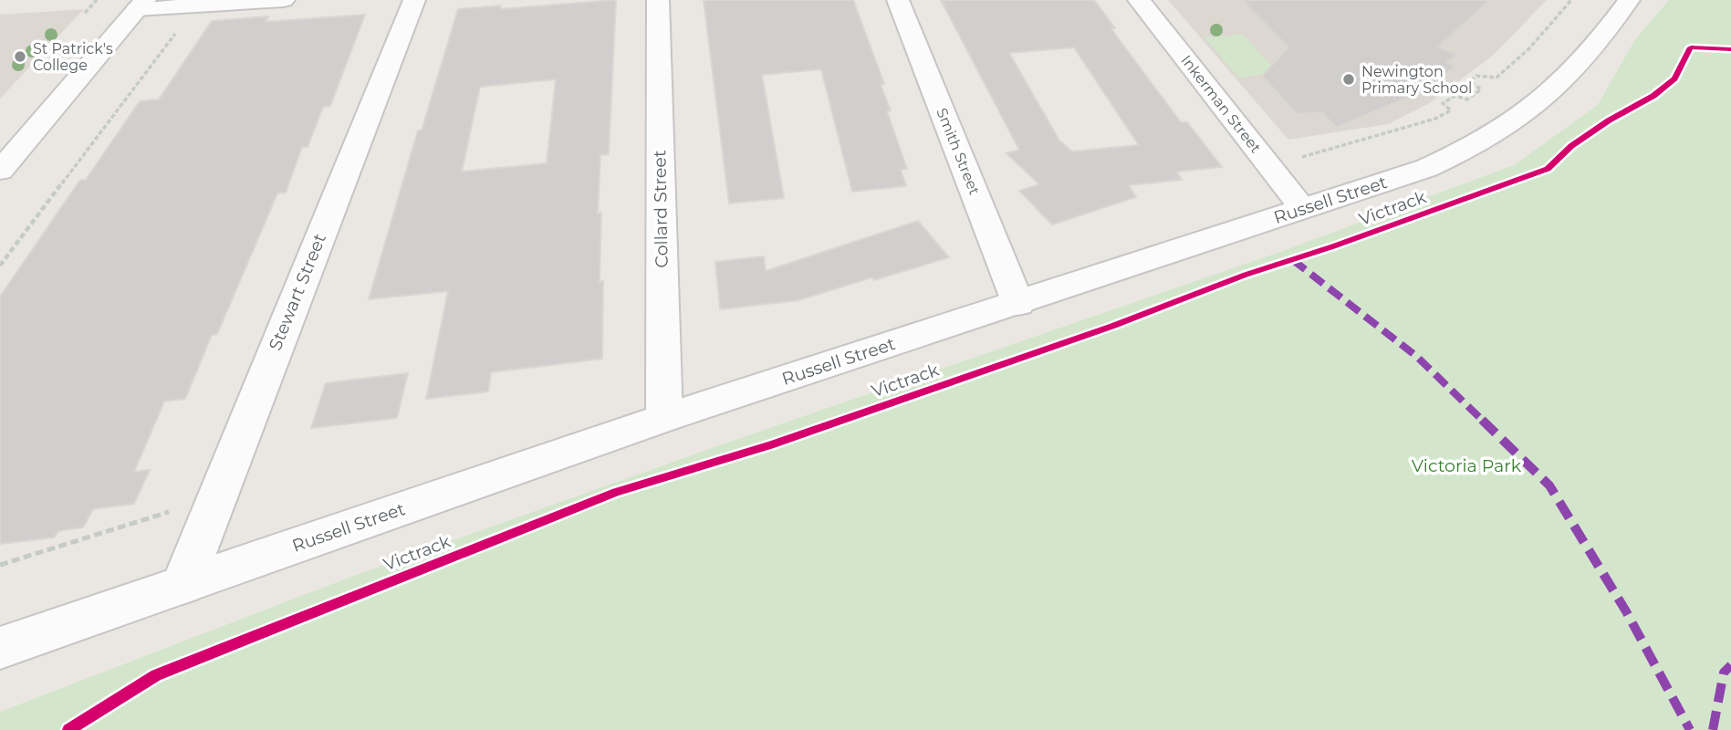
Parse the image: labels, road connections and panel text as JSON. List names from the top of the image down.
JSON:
{
  "streets": {
    "street": [
      "Inkerman Street",
      "Smith Street",
      "Russell Street",
      "Collard Street",
      "Stewart Street"
    ],
    "cycle path": ["Victrack"]
  },
  "crossings": [
    ["Inkerman Street", "Russell Street"],
    ["Smith Street", "Russell Street"],
    ["Russell Street", "Collard Street"],
    ["Russell Street", "Stewart Street"]
  ],
  "parks": ["Victoria Park"],
  "places": ["St Patrick's College", "Newington Primary School"]
}
